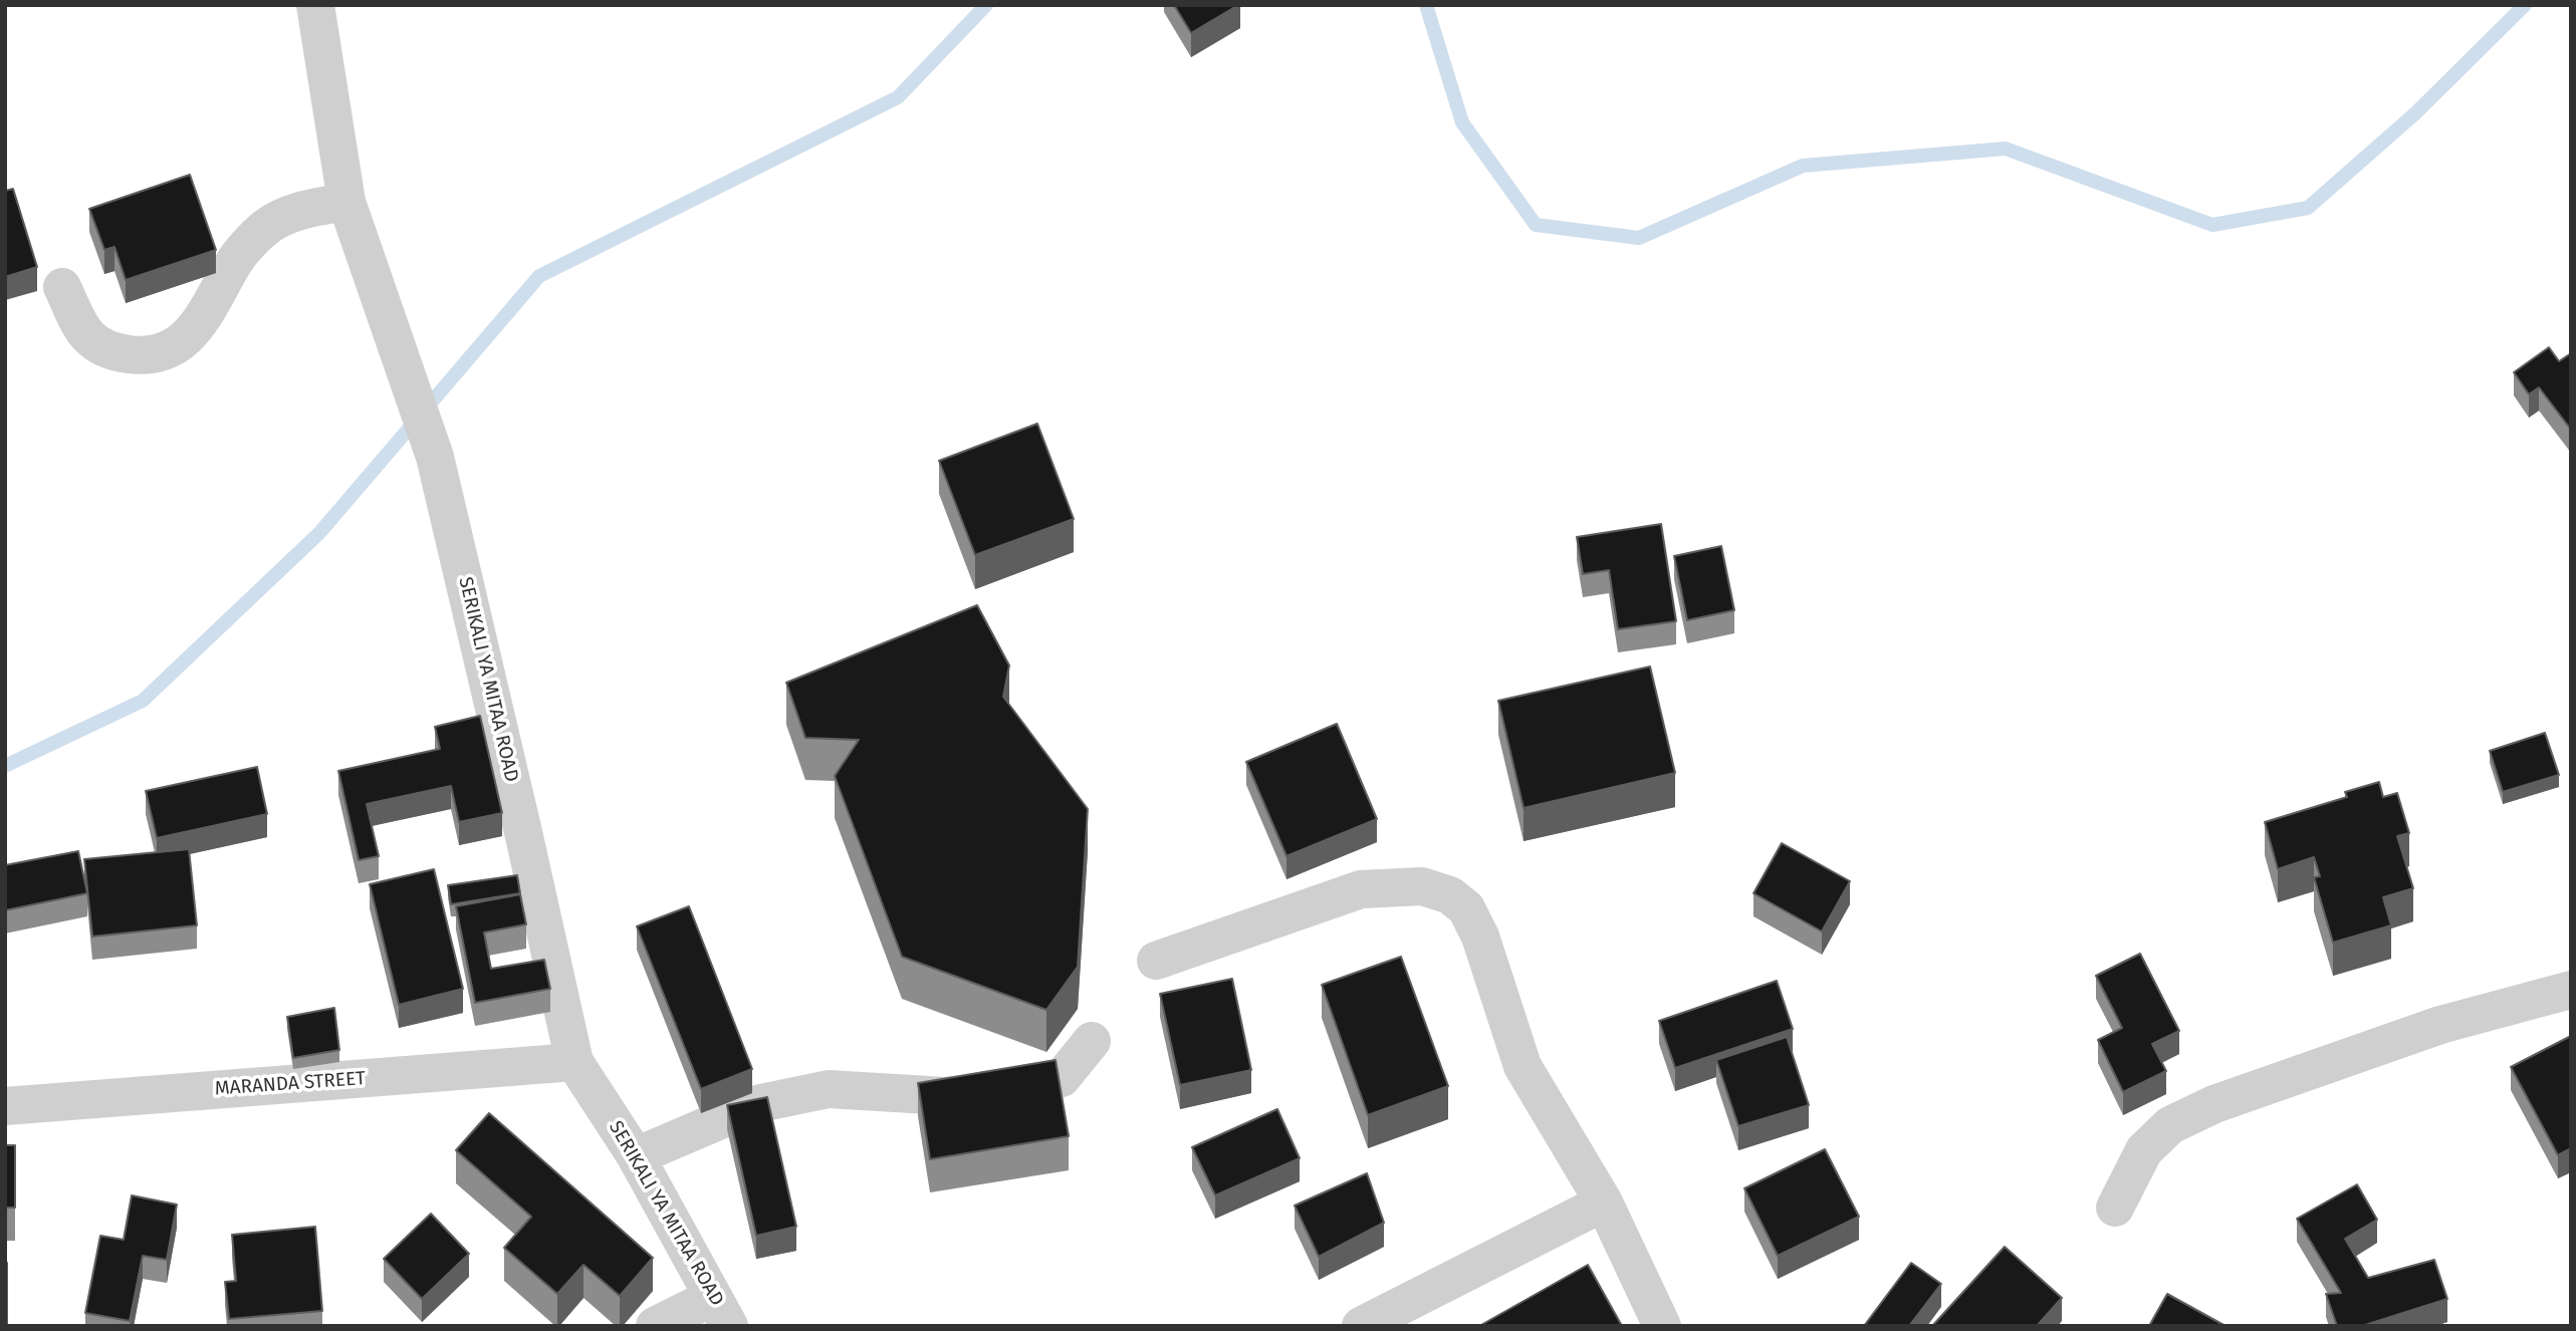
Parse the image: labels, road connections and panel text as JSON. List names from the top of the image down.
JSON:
{
  "streets": {
    "street": ["SERIKALI YA MITAA ROAD", "MARANDA STREET"]
  },
  "crossings": [
    ["SERIKALI YA MITAA ROAD", "MARANDA STREET"]
  ]
}
